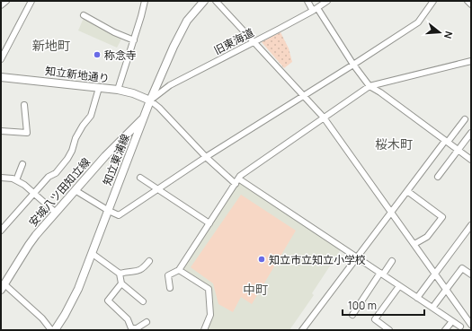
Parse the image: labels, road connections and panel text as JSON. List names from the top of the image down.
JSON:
{
  "streets": {
    "main road": ["知立新地通り", "知立東浦線", "安城八ツ田知立線"],
    "street": ["旧東海道"]
  },
  "crossings": [
    ["旧東海道", "知立新地通り"],
    ["旧東海道", "知立東浦線"],
    ["知立新地通り", "知立東浦線"],
    ["知立東浦線", "安城八ツ田知立線"]
  ],
  "districts": ["新地町", "桜木町", "中町"],
  "places": ["称念寺", "知立市立知立小学校"],
  "scale_bar": "100 m",
  "north": "right"
}
